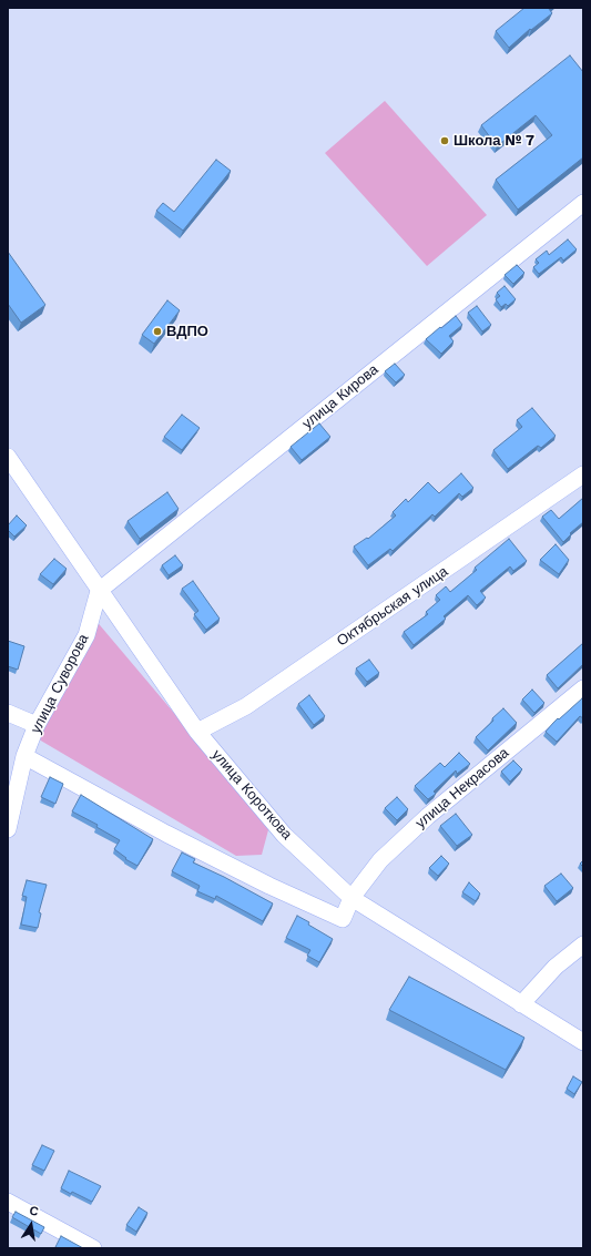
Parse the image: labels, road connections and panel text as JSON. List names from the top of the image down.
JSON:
{
  "streets": {
    "street": [
      "улица Кирова",
      "Октябрьская улица",
      "улица Суворова",
      "улица Некрасова",
      "улица Короткова"
    ]
  },
  "crossings": [
    ["улица Кирова", "улица Суворова"],
    ["улица Кирова", "улица Короткова"],
    ["Октябрьская улица", "улица Короткова"],
    ["улица Суворова", "улица Некрасова"],
    ["улица Суворова", "улица Короткова"],
    ["улица Некрасова", "улица Короткова"]
  ],
  "places": ["Школа № 7", "ВДПО"],
  "north": "top"
}
